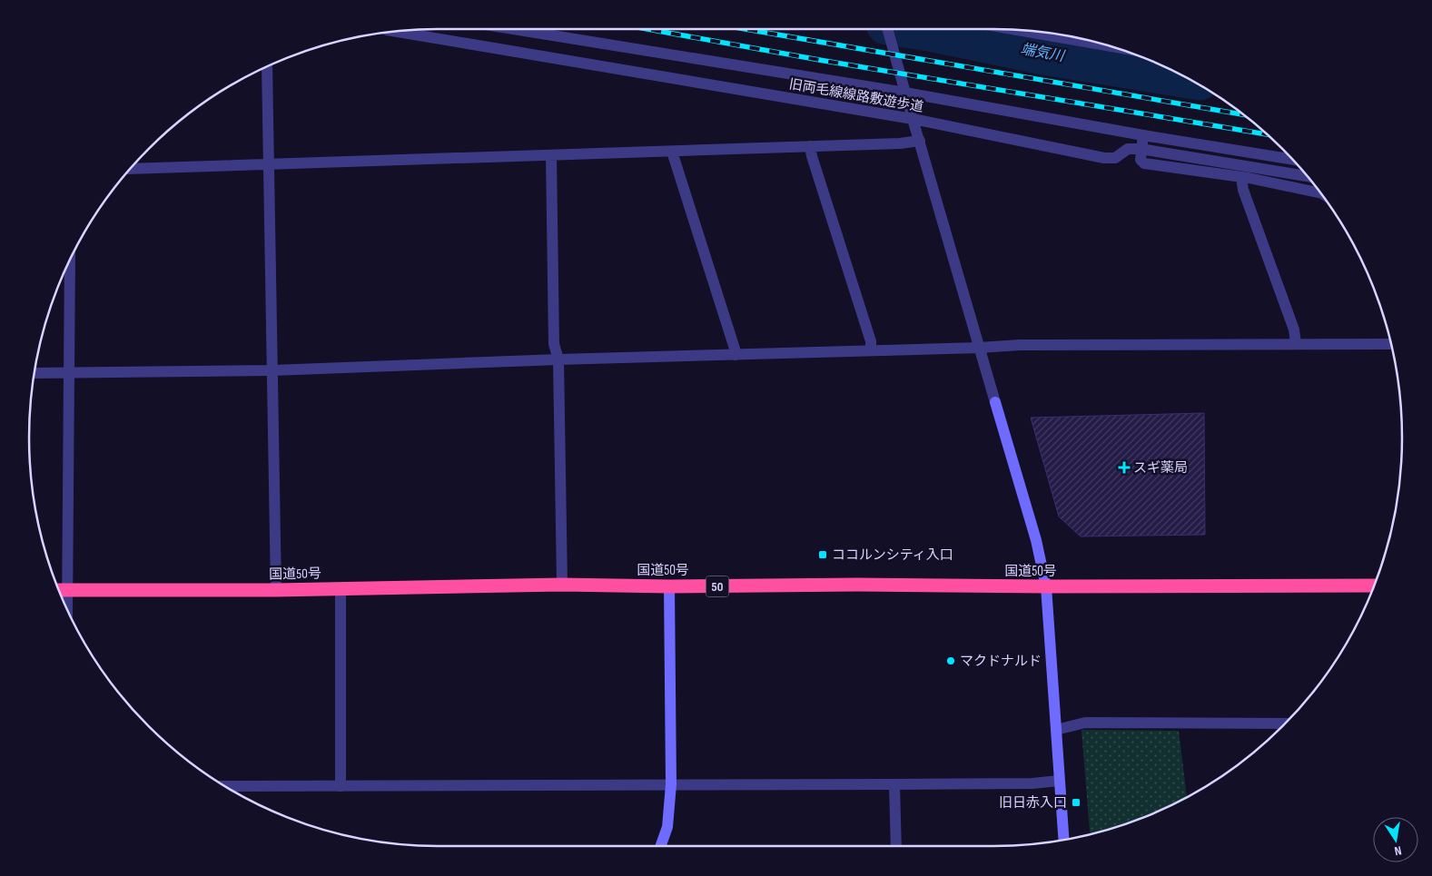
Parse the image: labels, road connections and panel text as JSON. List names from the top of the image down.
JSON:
{
  "streets": {
    "highway": ["国道50号", "50"],
    "street": ["旧両毛線線路敷遊歩道"]
  },
  "water": ["端気川"],
  "places": {
    "health": ["スギ薬局"],
    "transit": ["ココルンシティ入口", "旧日赤入口"],
    "other": ["マクドナルド"]
  },
  "north": "bottom"
}
